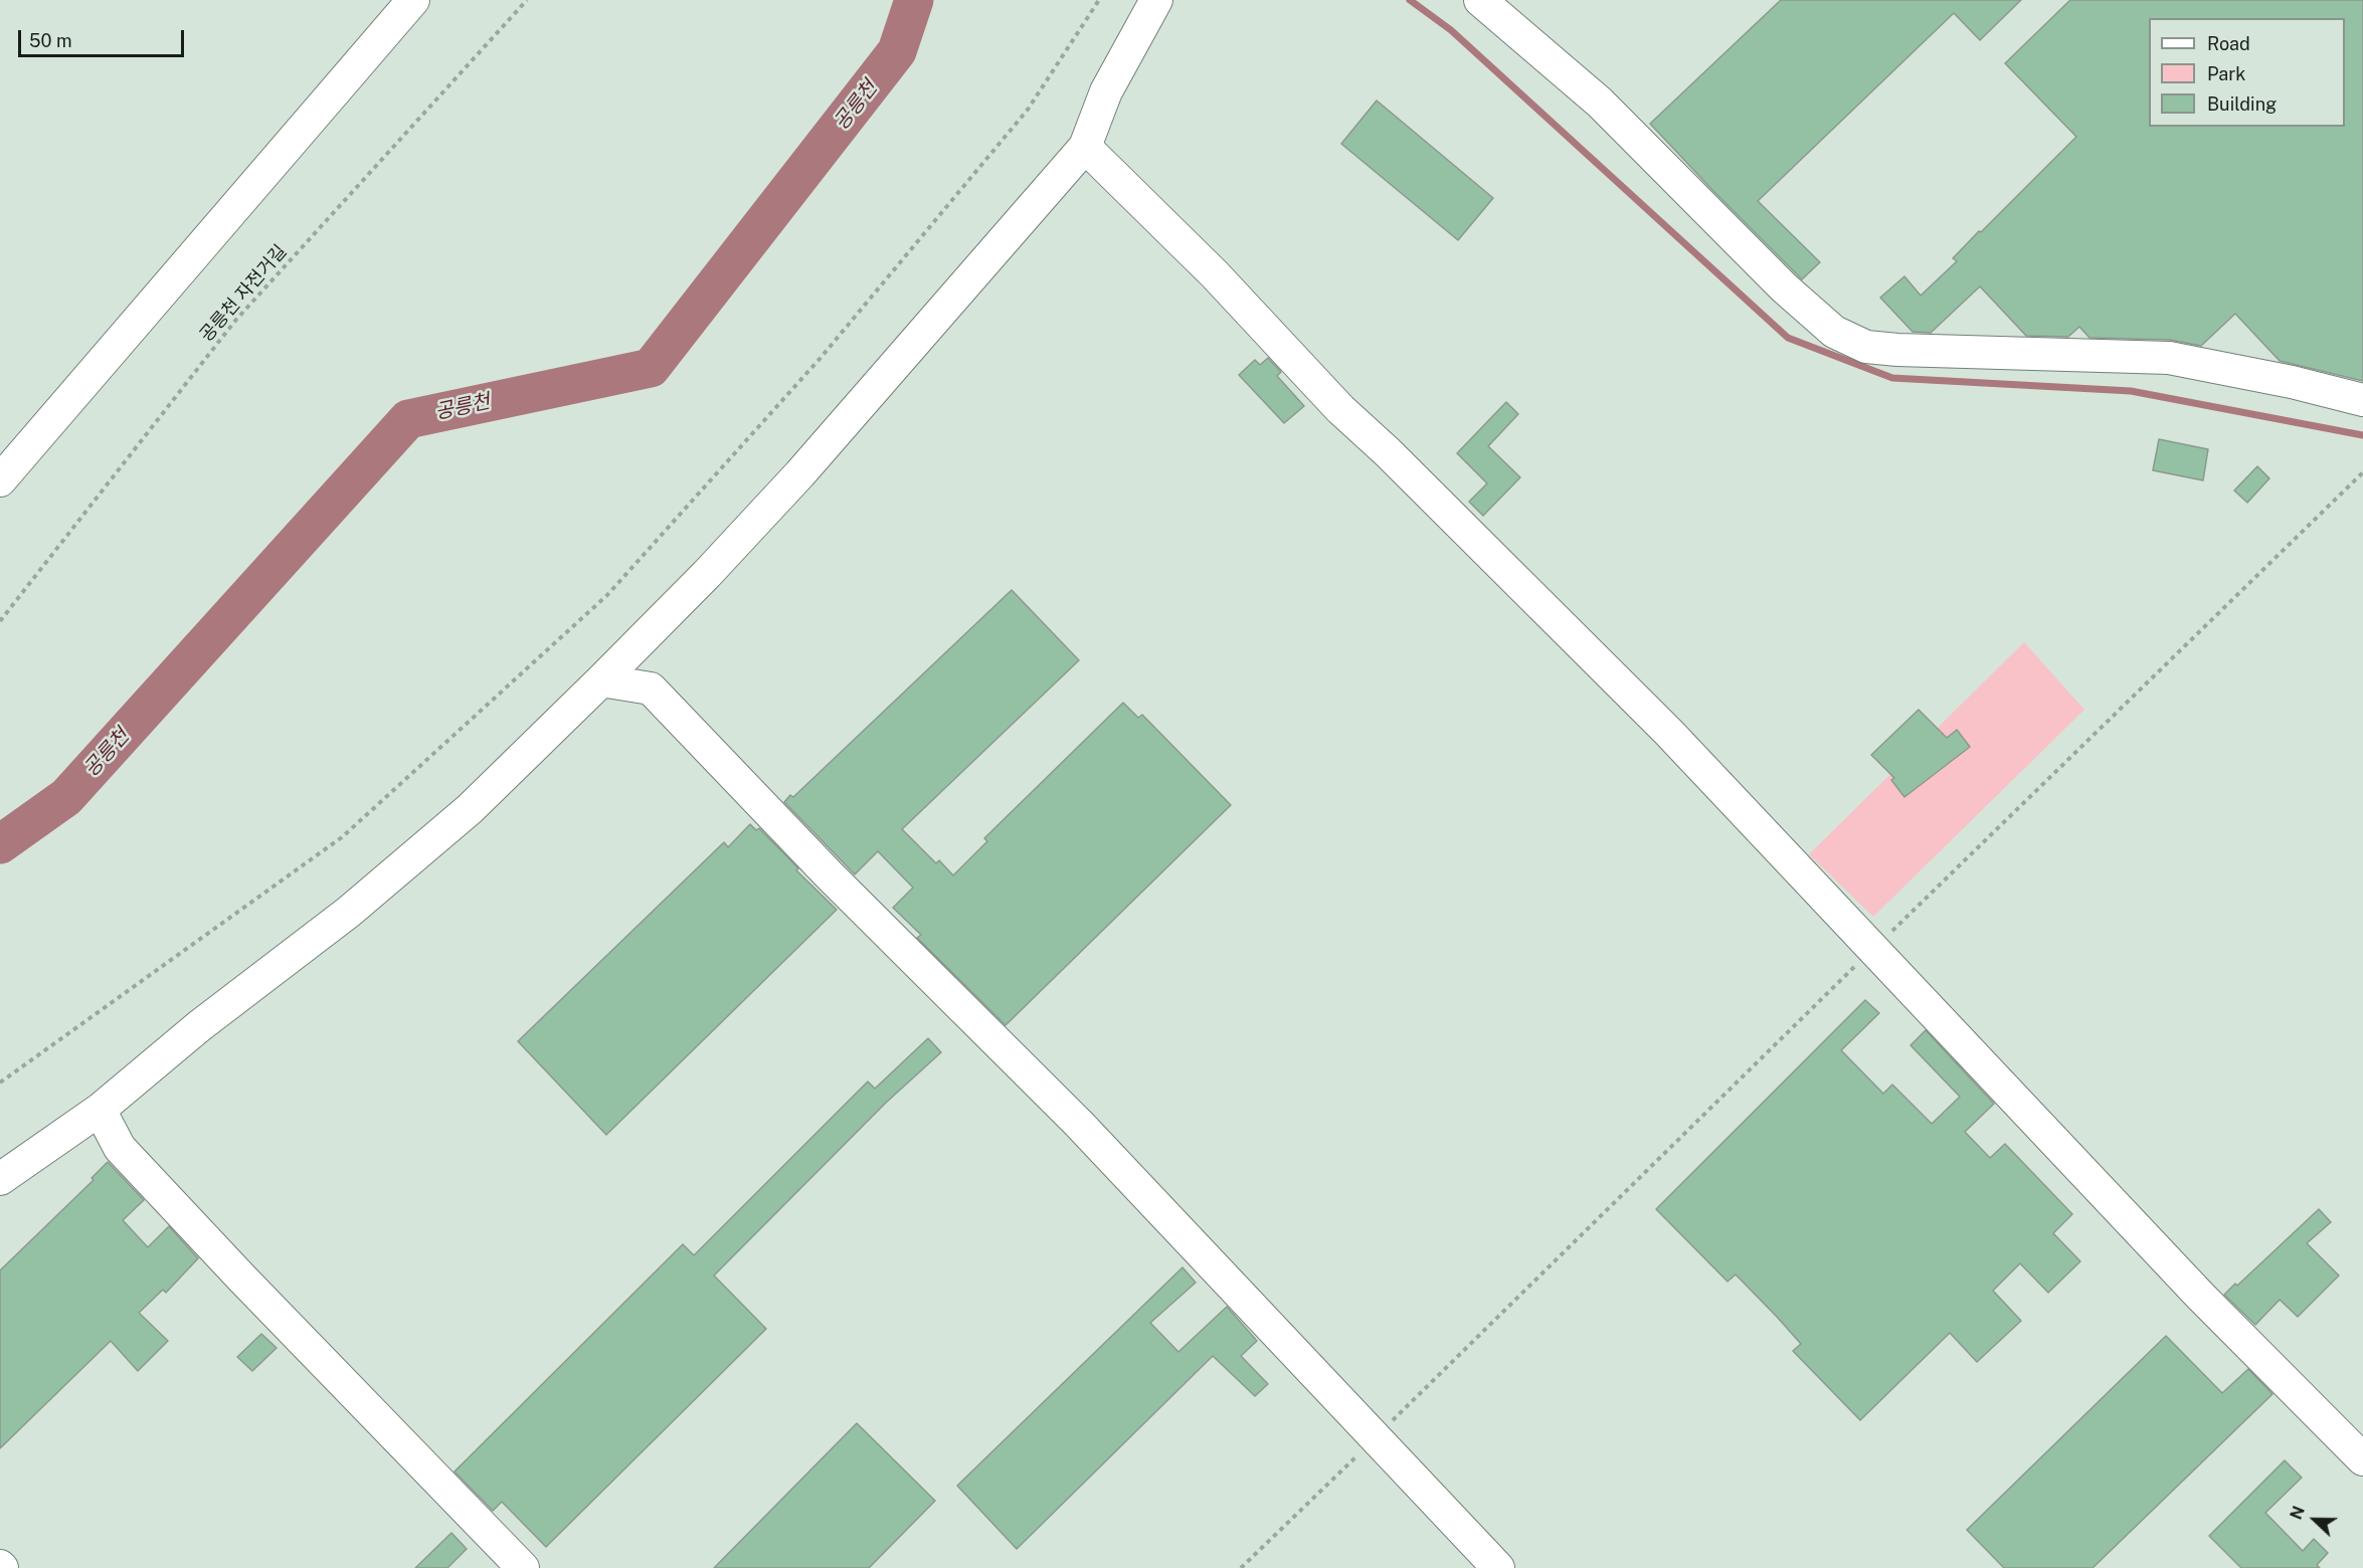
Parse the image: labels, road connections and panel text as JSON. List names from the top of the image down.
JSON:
{
  "streets": {
    "path": ["공릉천 자전거길"]
  },
  "water": ["공릉천"],
  "legend": ["Road", "Park", "Building"],
  "scale_bar": "50 m",
  "north": "left"
}
